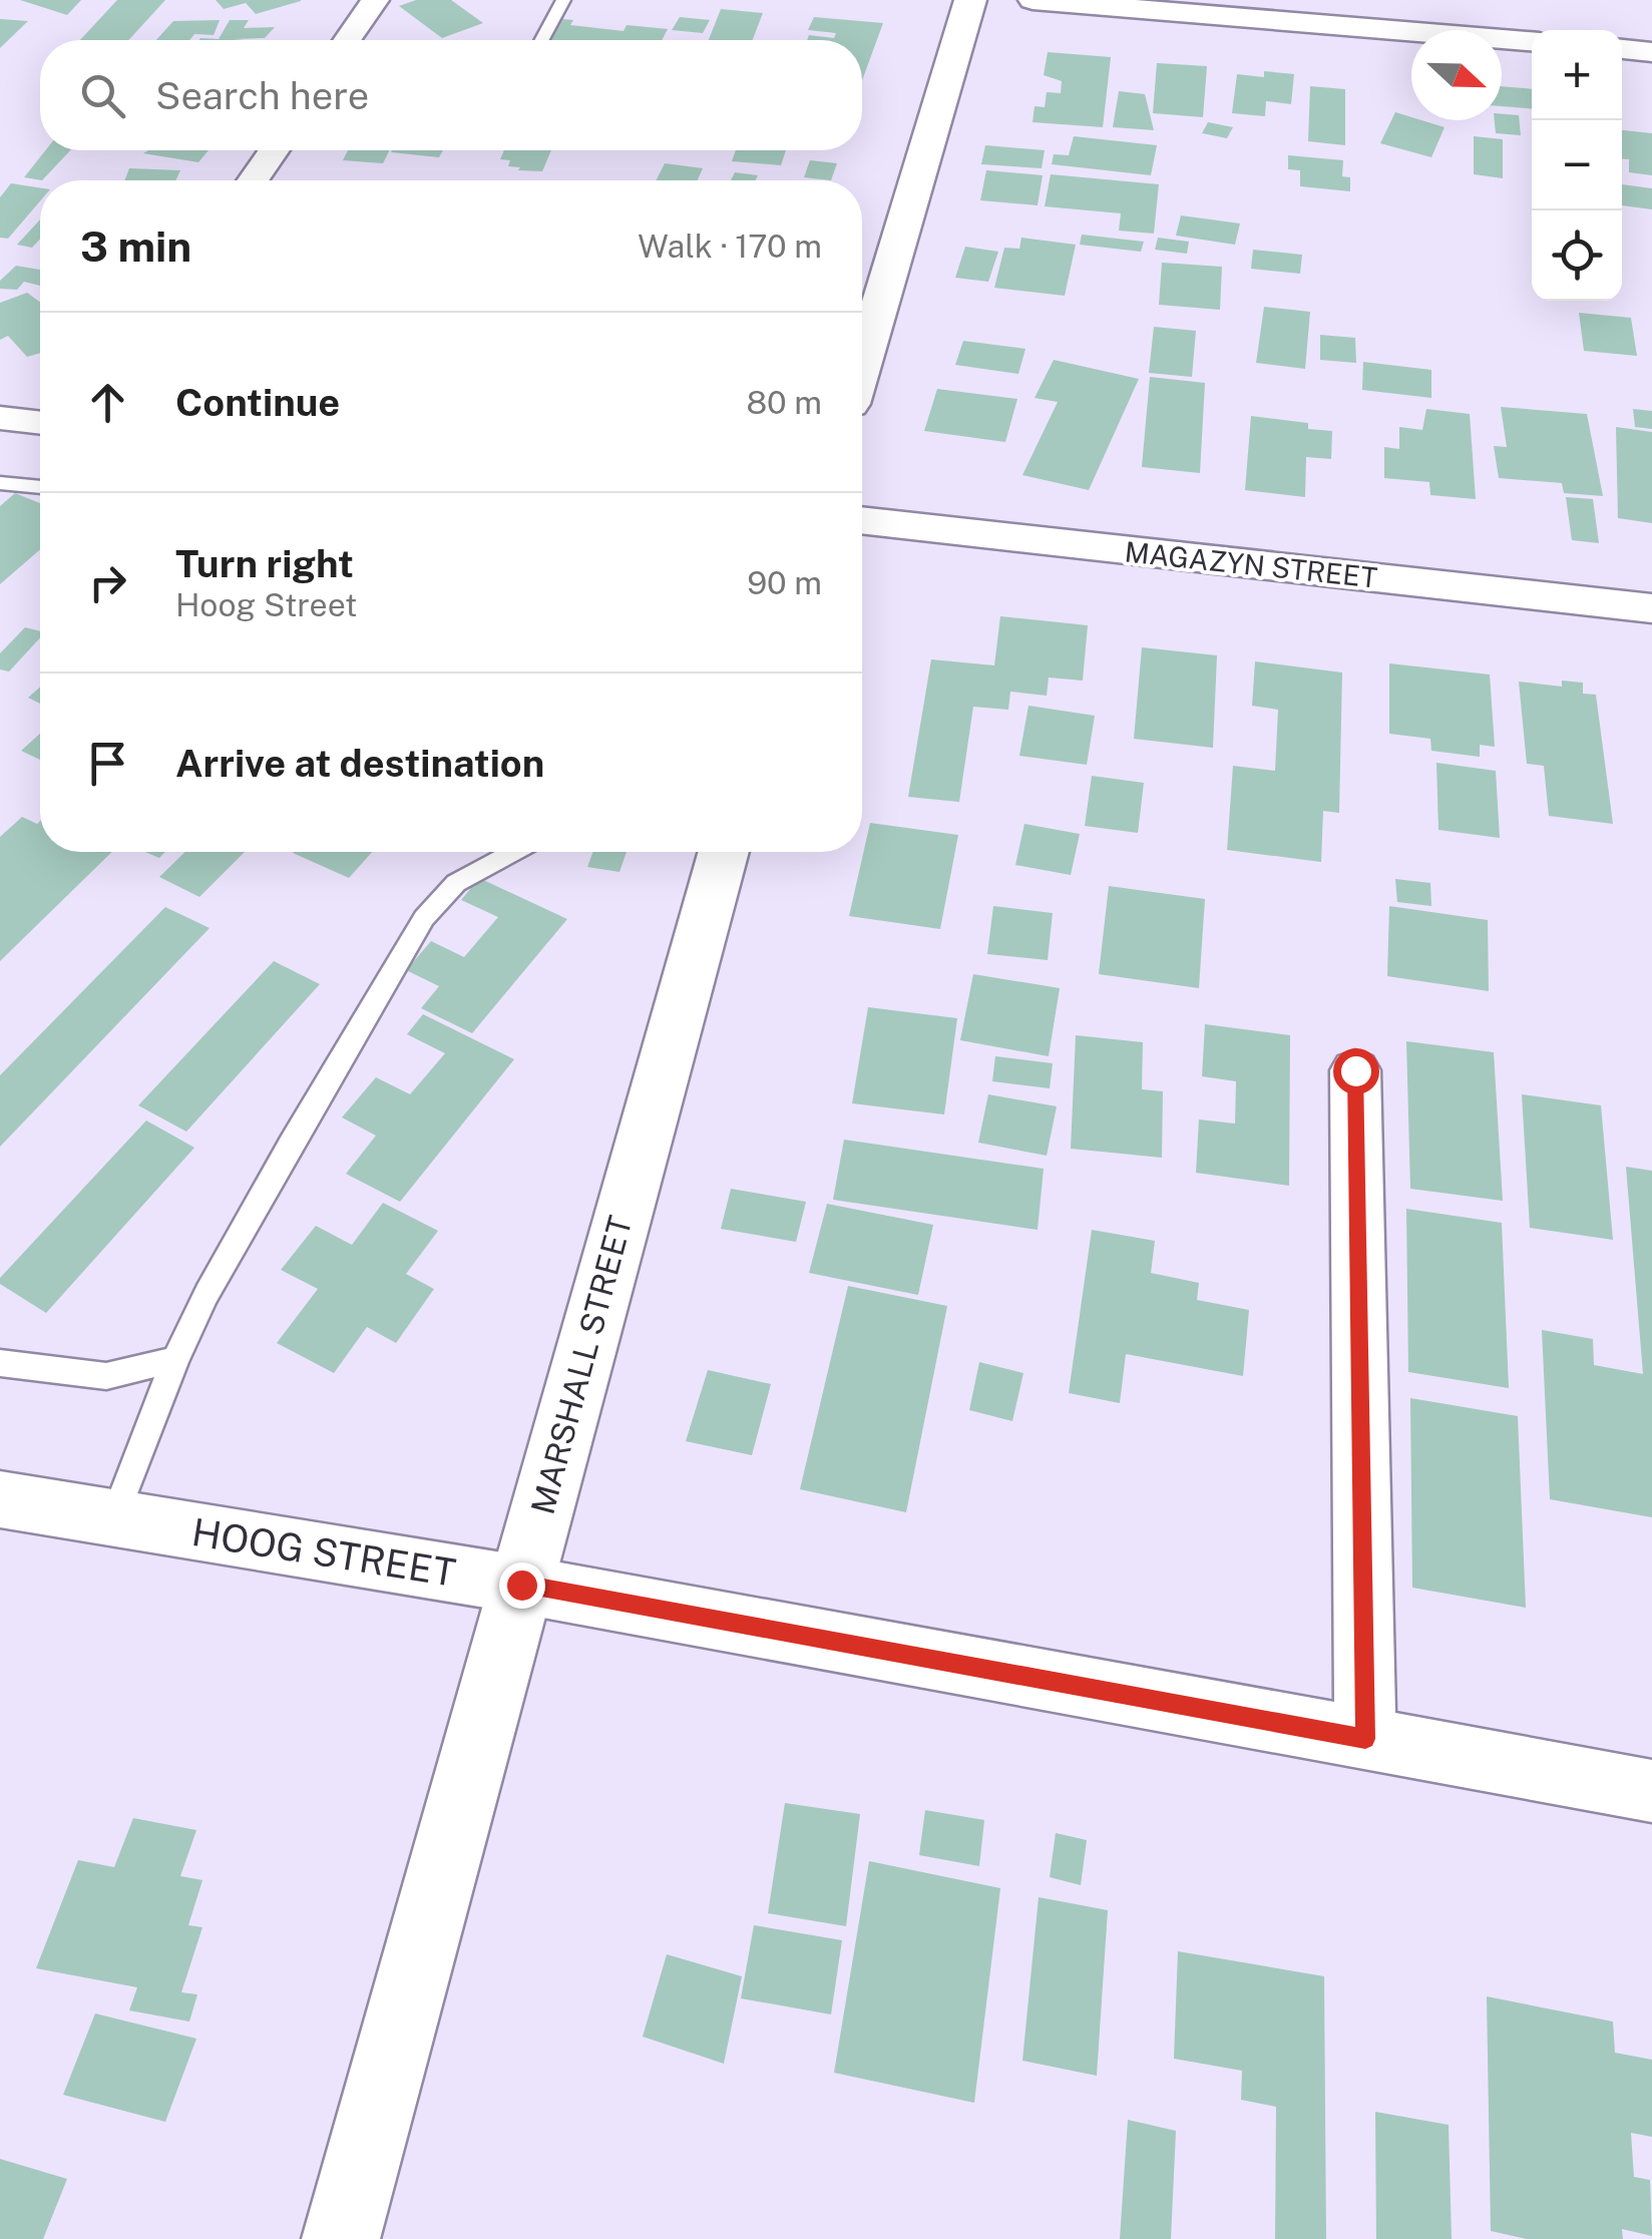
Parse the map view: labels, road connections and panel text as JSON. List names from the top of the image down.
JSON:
{
  "streets": {
    "street": ["MAGAZYN STREET", "MARSHALL STREET", "HOOG STREET"]
  },
  "crossings": [
    ["MARSHALL STREET", "HOOG STREET"]
  ],
  "north": "right",
  "page": {
    "map_buttons": ["+", "−"],
    "search": "Search here",
    "heading": ["3 min", "Walk · 170 m"],
    "list": [
      ["Continue", "80 m"],
      ["Turn right", "Hoog Street", "90 m"],
      "Arrive at destination"
    ]
  }
}
